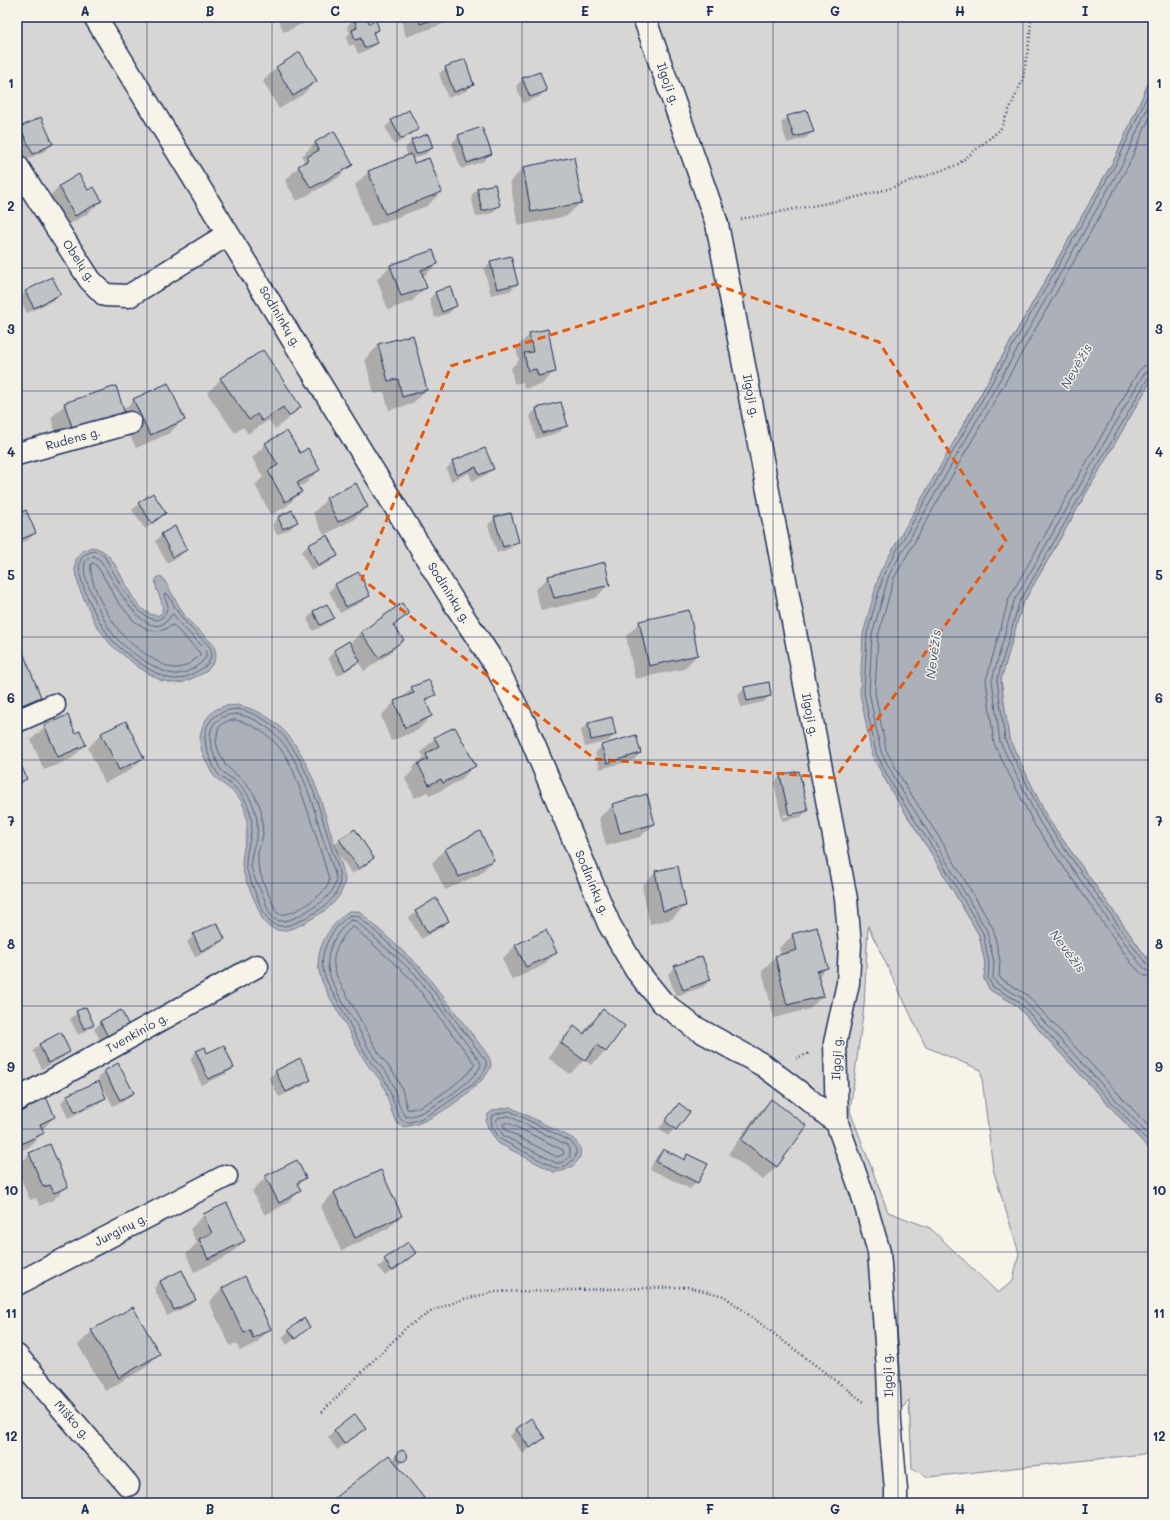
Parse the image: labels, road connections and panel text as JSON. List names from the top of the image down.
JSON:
{
  "streets": {
    "street": [
      "Ilgoji g.",
      "Obelų g.",
      "Sodininkų g.",
      "Rudens g.",
      "Tvenkinio g.",
      "Jurginų g.",
      "Miško g."
    ]
  },
  "crossings": [
    ["Ilgoji g.", "Sodininkų g."],
    ["Obelų g.", "Sodininkų g."]
  ],
  "water": ["Nevėžis"],
  "grid": {
    "columns": [
      "A",
      "B",
      "C",
      "D",
      "E",
      "F",
      "G",
      "H",
      "I"
    ],
    "rows": [
      "1",
      "2",
      "3",
      "4",
      "5",
      "6",
      "7",
      "8",
      "9",
      "10",
      "11",
      "12"
    ]
  }
}
